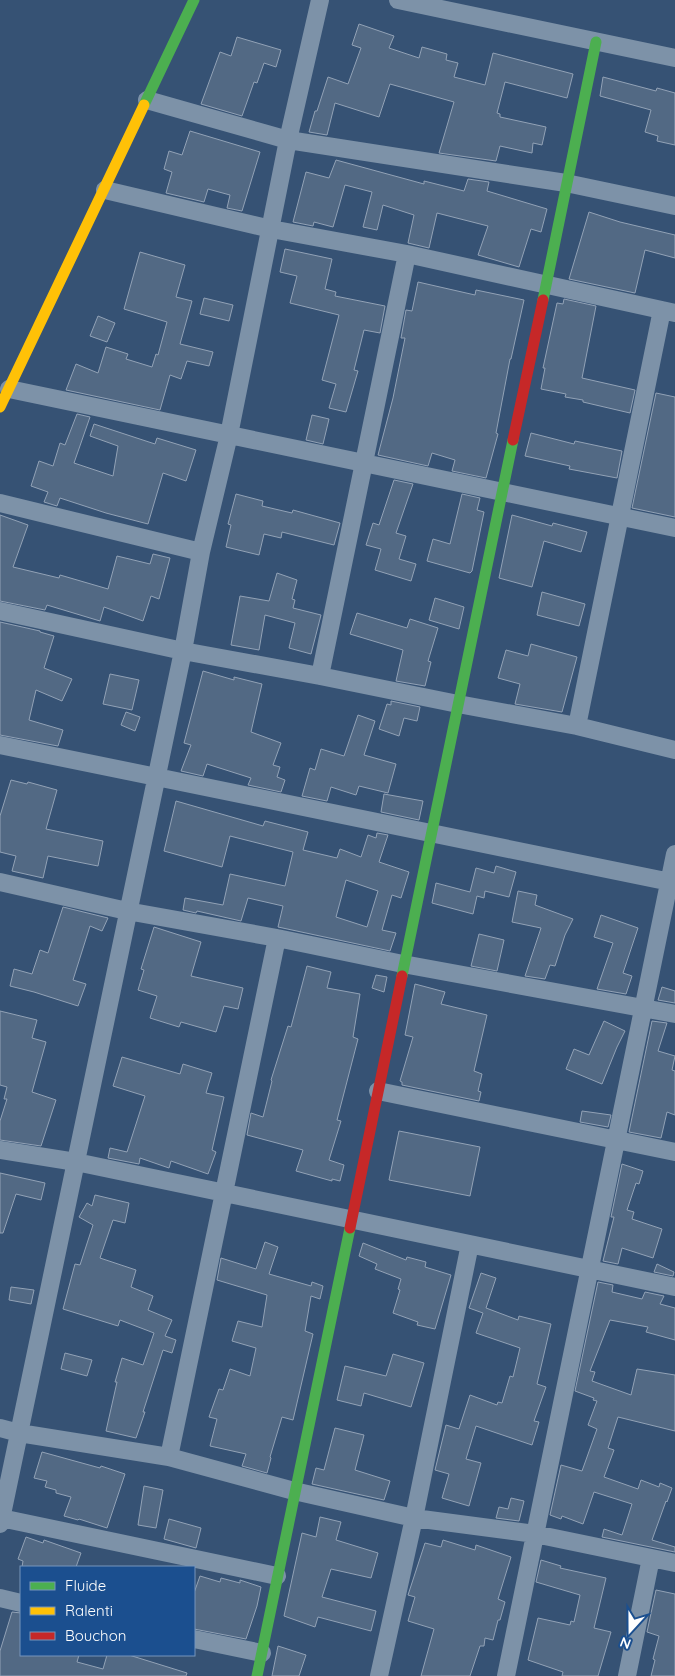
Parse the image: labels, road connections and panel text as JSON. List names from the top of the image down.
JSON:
{
  "legend": ["Fluide", "Ralenti", "Bouchon"],
  "north": "bottom"
}
